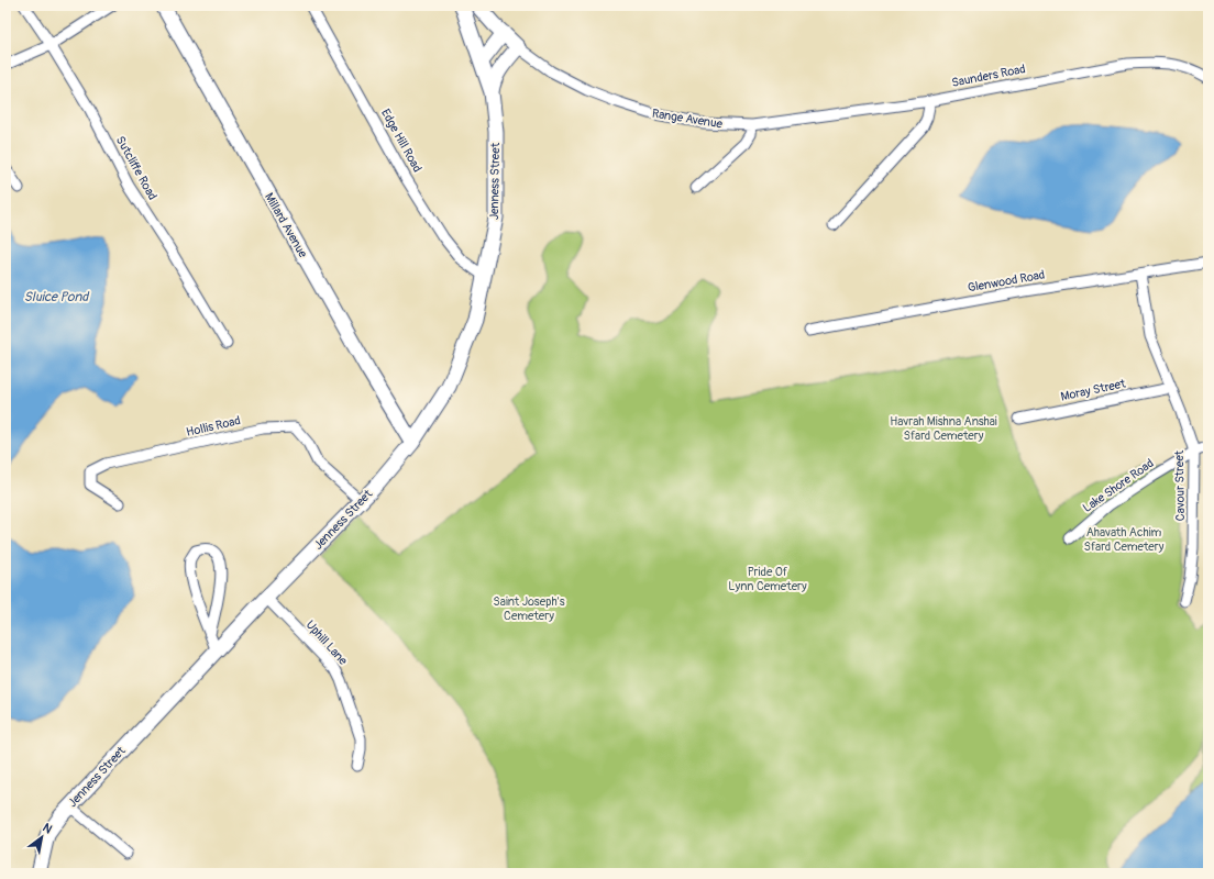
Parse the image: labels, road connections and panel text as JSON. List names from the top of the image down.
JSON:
{
  "streets": {
    "street": [
      "Saunders Road",
      "Range Avenue",
      "Edge Hill Road",
      "Sutcliffe Road",
      "Jenness Street",
      "Millard Avenue",
      "Glenwood Road",
      "Moray Street",
      "Hollis Road",
      "Lake Shore Road",
      "Cavour Street",
      "Uphill Lane"
    ]
  },
  "crossings": [
    ["Saunders Road", "Range Avenue"],
    ["Range Avenue", "Jenness Street"],
    ["Edge Hill Road", "Jenness Street"],
    ["Jenness Street", "Millard Avenue"],
    ["Jenness Street", "Hollis Road"],
    ["Jenness Street", "Uphill Lane"],
    ["Glenwood Road", "Cavour Street"],
    ["Moray Street", "Cavour Street"],
    ["Lake Shore Road", "Cavour Street"]
  ],
  "water": ["Sluice Pond"],
  "parks": [
    "Havrah Mishna Anshai Sfard Cemetery",
    "Ahavath Achim Sfard Cemetery",
    "Pride Of Lynn Cemetery",
    "Saint Joseph's Cemetery"
  ],
  "north": "top right"
}
